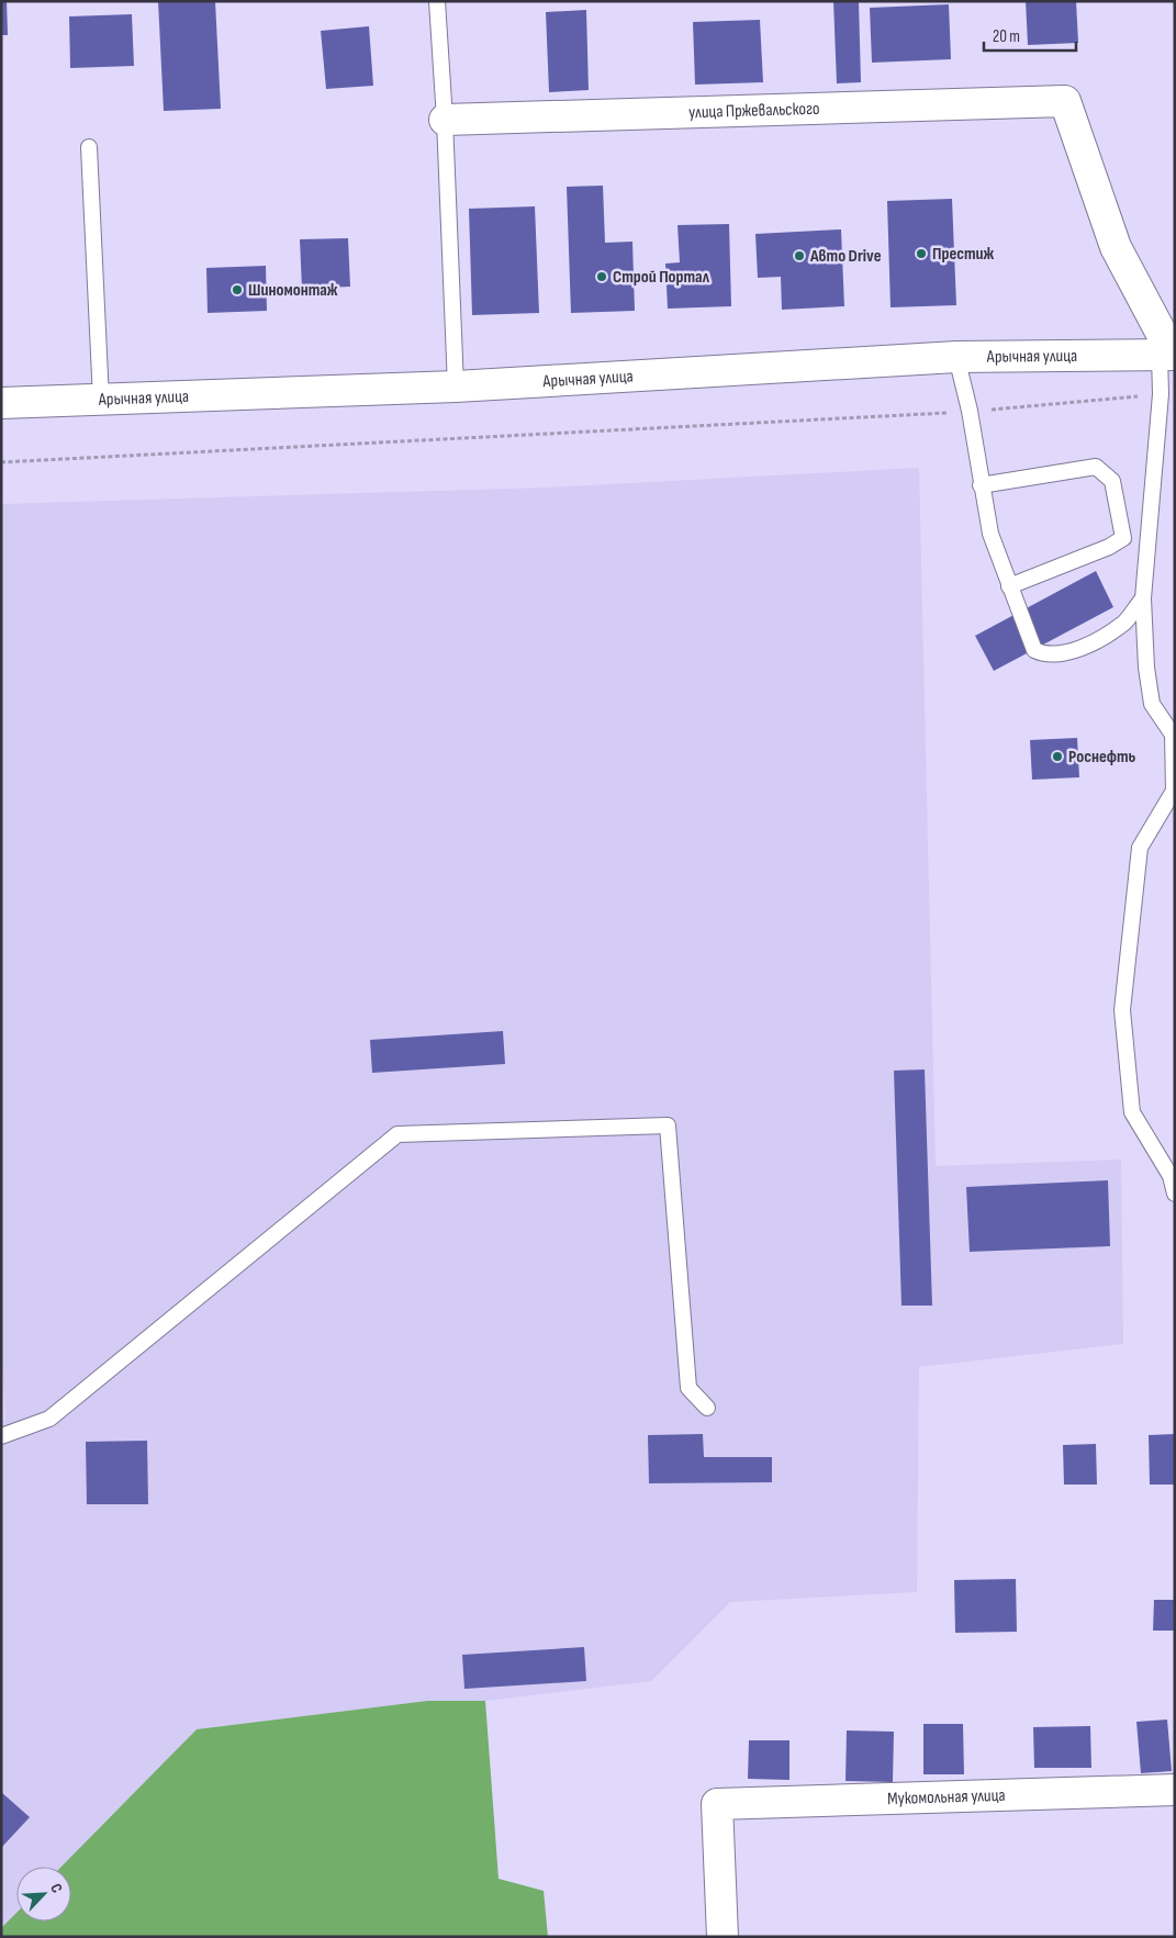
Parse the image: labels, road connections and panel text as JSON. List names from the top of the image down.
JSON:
{
  "streets": {
    "street": ["улица Пржевальского", "Арычная улица", "Мукомольная улица"]
  },
  "crossings": [
    ["улица Пржевальского", "Арычная улица"]
  ],
  "places": [
    "Престиж",
    "Авто Drive",
    "Строй Портал",
    "Шиномонтаж",
    "Роснефть"
  ],
  "scale_bar": "20 m",
  "north": "top right"
}
